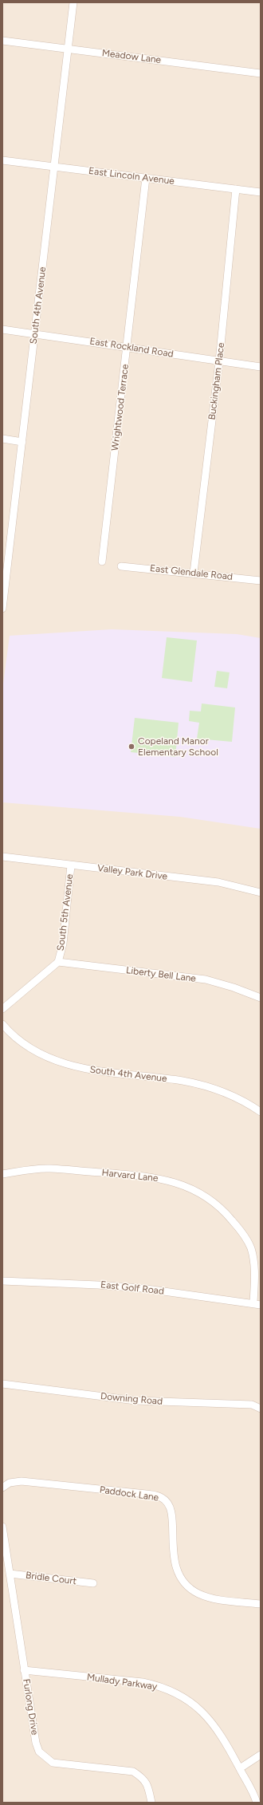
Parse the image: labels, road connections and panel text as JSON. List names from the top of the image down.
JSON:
{
  "streets": {
    "street": [
      "Meadow Lane",
      "East Lincoln Avenue",
      "South 4th Avenue",
      "East Rockland Road",
      "Buckingham Place",
      "Wrightwood Terrace",
      "East Glendale Road",
      "Valley Park Drive",
      "South 5th Avenue",
      "Liberty Bell Lane",
      "Harvard Lane",
      "East Golf Road",
      "Downing Road",
      "Paddock Lane",
      "Bridle Court",
      "Mullady Parkway",
      "Furlong Drive"
    ]
  },
  "crossings": [
    ["Meadow Lane", "South 4th Avenue"],
    ["East Lincoln Avenue", "South 4th Avenue"],
    ["East Lincoln Avenue", "Buckingham Place"],
    ["East Lincoln Avenue", "Wrightwood Terrace"],
    ["South 4th Avenue", "East Rockland Road"],
    ["East Rockland Road", "Buckingham Place"],
    ["East Rockland Road", "Wrightwood Terrace"],
    ["Buckingham Place", "East Glendale Road"],
    ["Valley Park Drive", "South 5th Avenue"],
    ["South 5th Avenue", "Liberty Bell Lane"],
    ["Harvard Lane", "East Golf Road"],
    ["Bridle Court", "Furlong Drive"],
    ["Mullady Parkway", "Furlong Drive"]
  ],
  "places": ["Copeland Manor Elementary School"]
}
